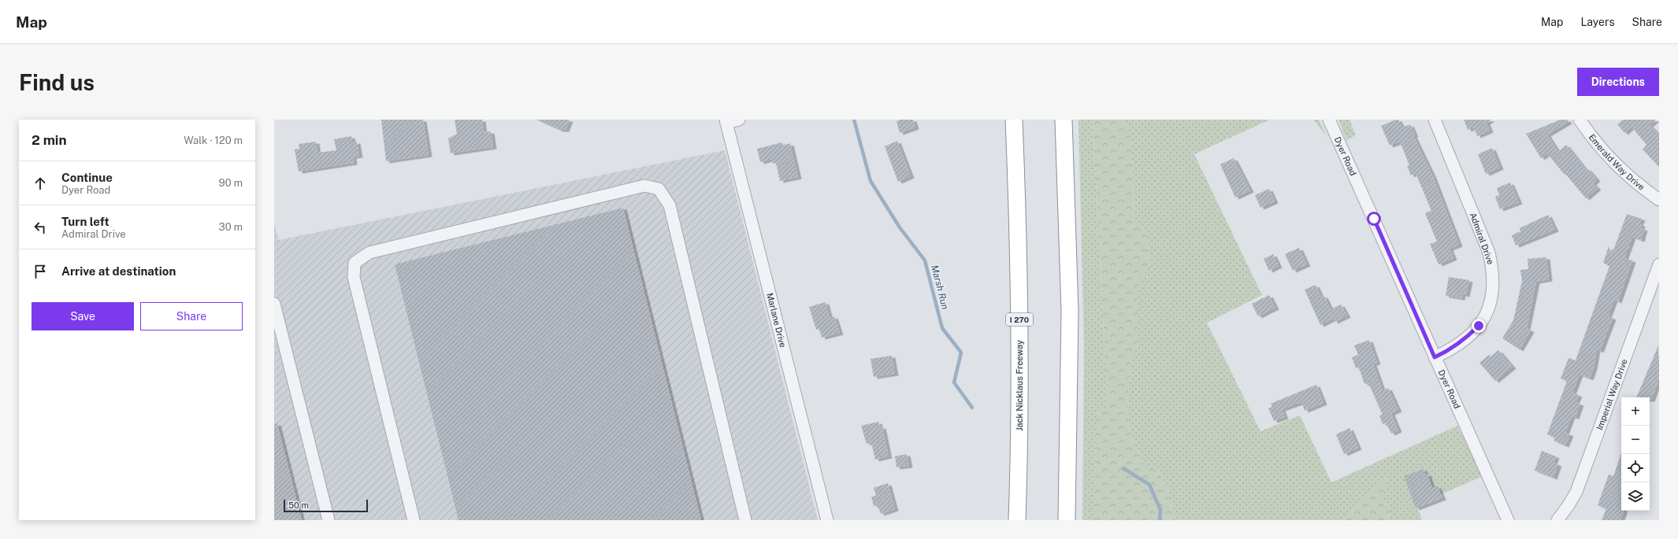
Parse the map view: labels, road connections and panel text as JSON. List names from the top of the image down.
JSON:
{
  "streets": {
    "highway": ["I 270", "Jack Nicklaus Freeway"],
    "street": [
      "Dyer Road",
      "Emerald Way Drive",
      "Admiral Drive",
      "Marlane Drive",
      "Imperial Way Drive"
    ]
  },
  "crossings": [
    ["Dyer Road", "Admiral Drive"]
  ],
  "water": ["Marsh Run"],
  "scale_bar": "50 m",
  "page": {
    "header": "Map",
    "nav": ["Map", "Layers", "Share"],
    "buttons": [
      "Directions",
      ["Save", "Share"]
    ],
    "title": "Find us",
    "heading": ["2 min", "Walk · 120 m"],
    "list": [
      ["Continue", "Dyer Road", "90 m"],
      ["Turn left", "Admiral Drive", "30 m"],
      "Arrive at destination"
    ],
    "map_buttons": ["+", "−"],
    "scale": "50 m"
  }
}
